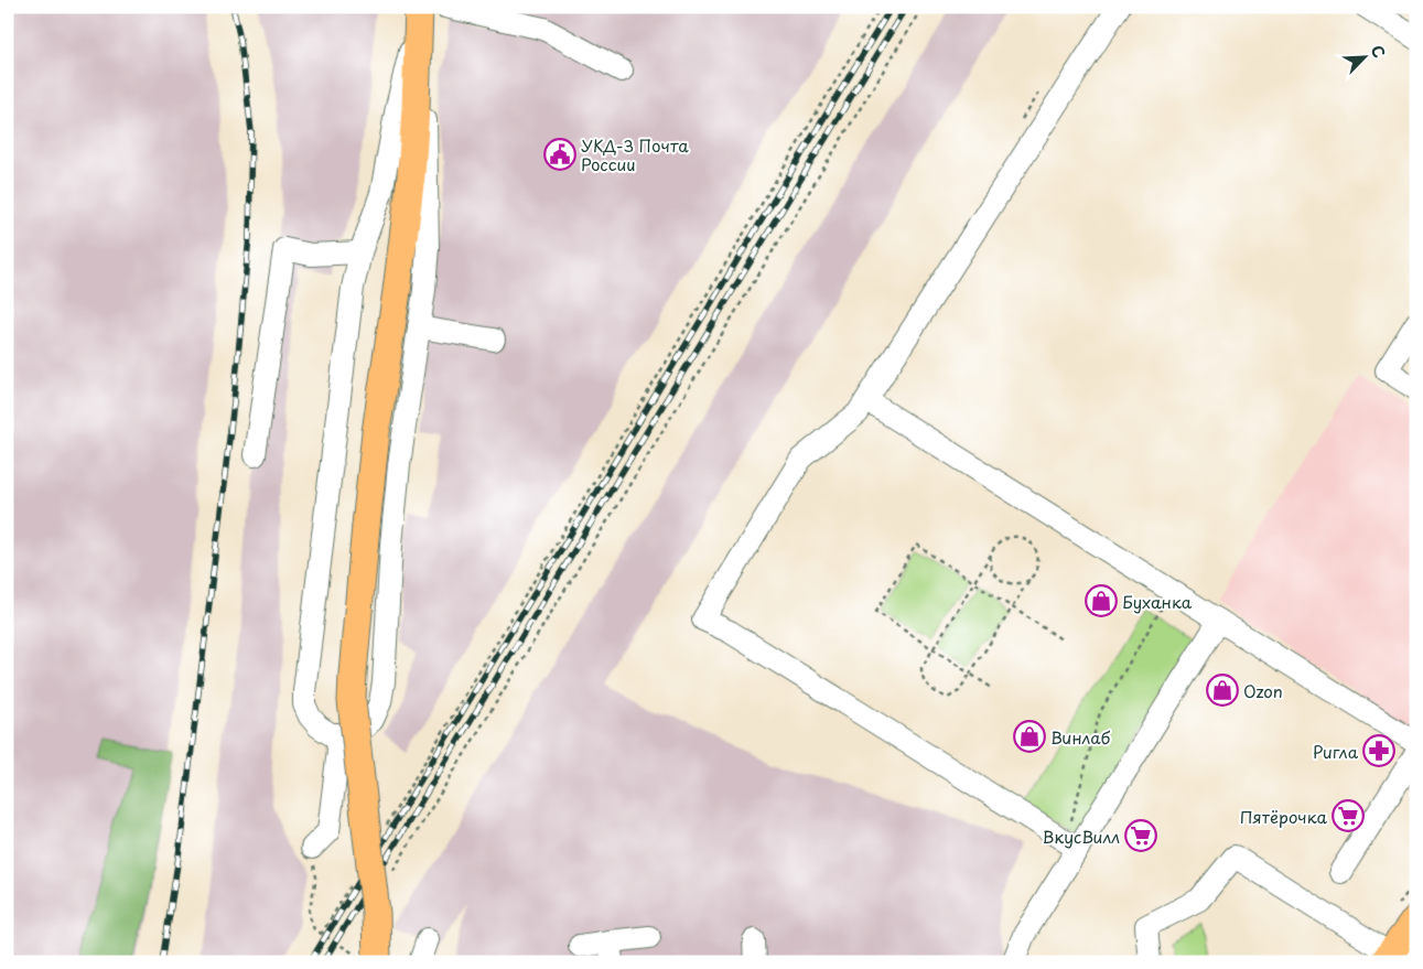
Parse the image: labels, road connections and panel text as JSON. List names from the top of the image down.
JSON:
{
  "places": {
    "public building": ["УКД-3 Почта России"],
    "shop": ["Буханка", "Ozon", "Винлаб"],
    "pharmacy": ["Ригла"],
    "supermarket": ["Пятёрочка", "ВкусВилл"]
  },
  "north": "top right"
}
